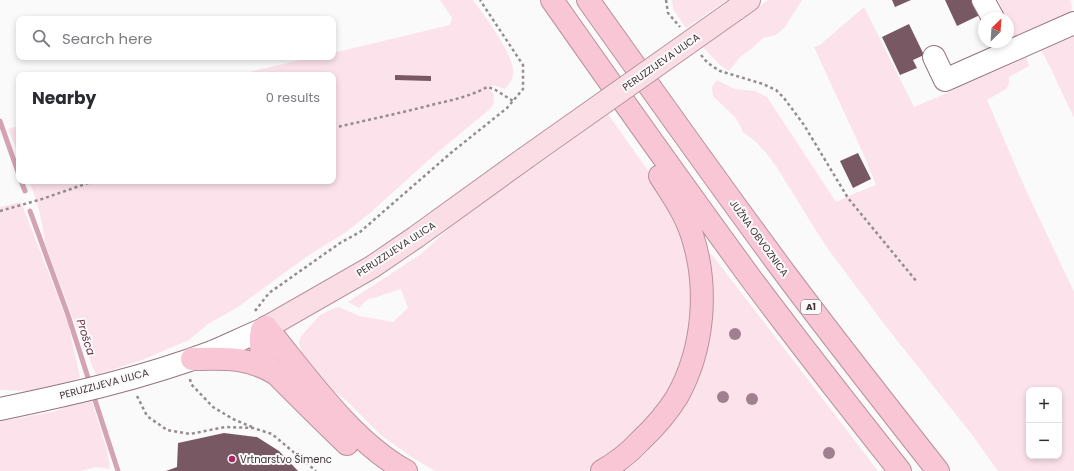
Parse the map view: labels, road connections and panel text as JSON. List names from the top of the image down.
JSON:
{
  "streets": {
    "highway": ["JUŽNA OBVOZNICA", "A1"],
    "main road": ["PERUZZIJEVA ULICA"]
  },
  "water": ["Prošca"],
  "places": ["Vrtnarstvo Šimenc"],
  "north": "top right",
  "page": {
    "search": "Search here",
    "heading": ["Nearby", "0 results"],
    "map_buttons": ["+", "−"]
  }
}
